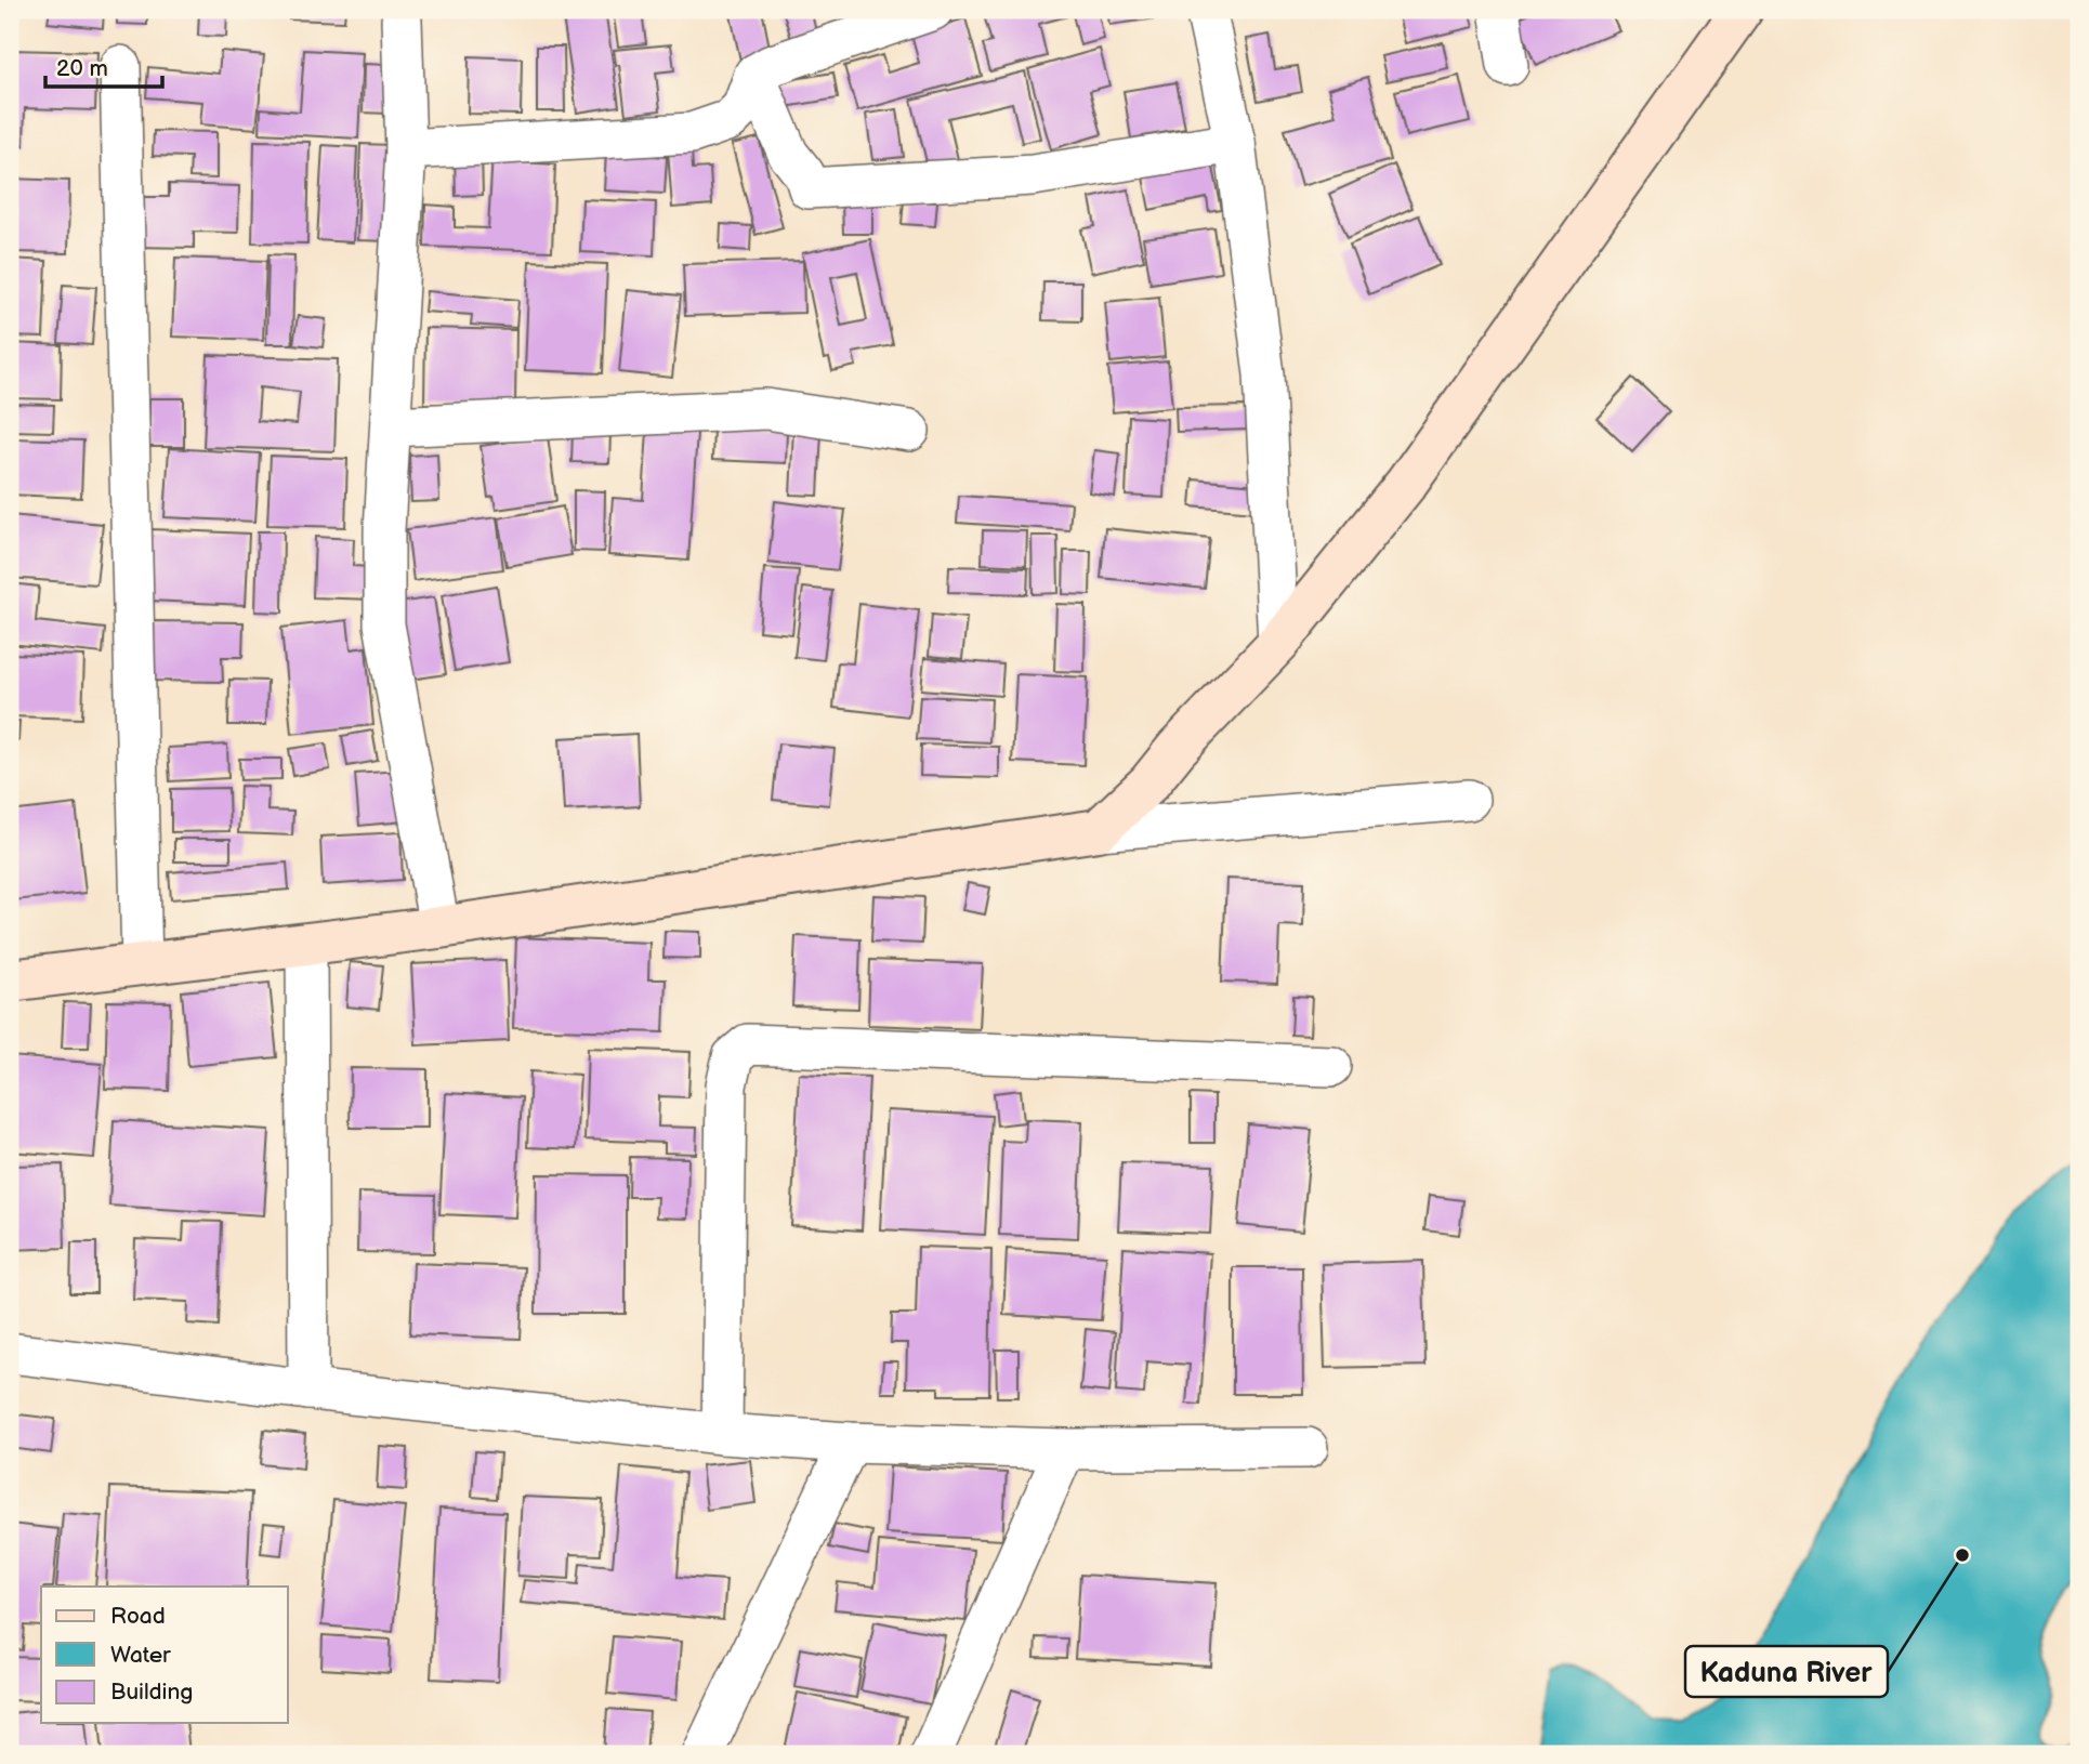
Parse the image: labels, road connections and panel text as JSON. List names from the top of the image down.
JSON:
{
  "places": ["Kaduna River"],
  "legend": ["Road", "Water", "Building"],
  "scale_bar": "20 m"
}
